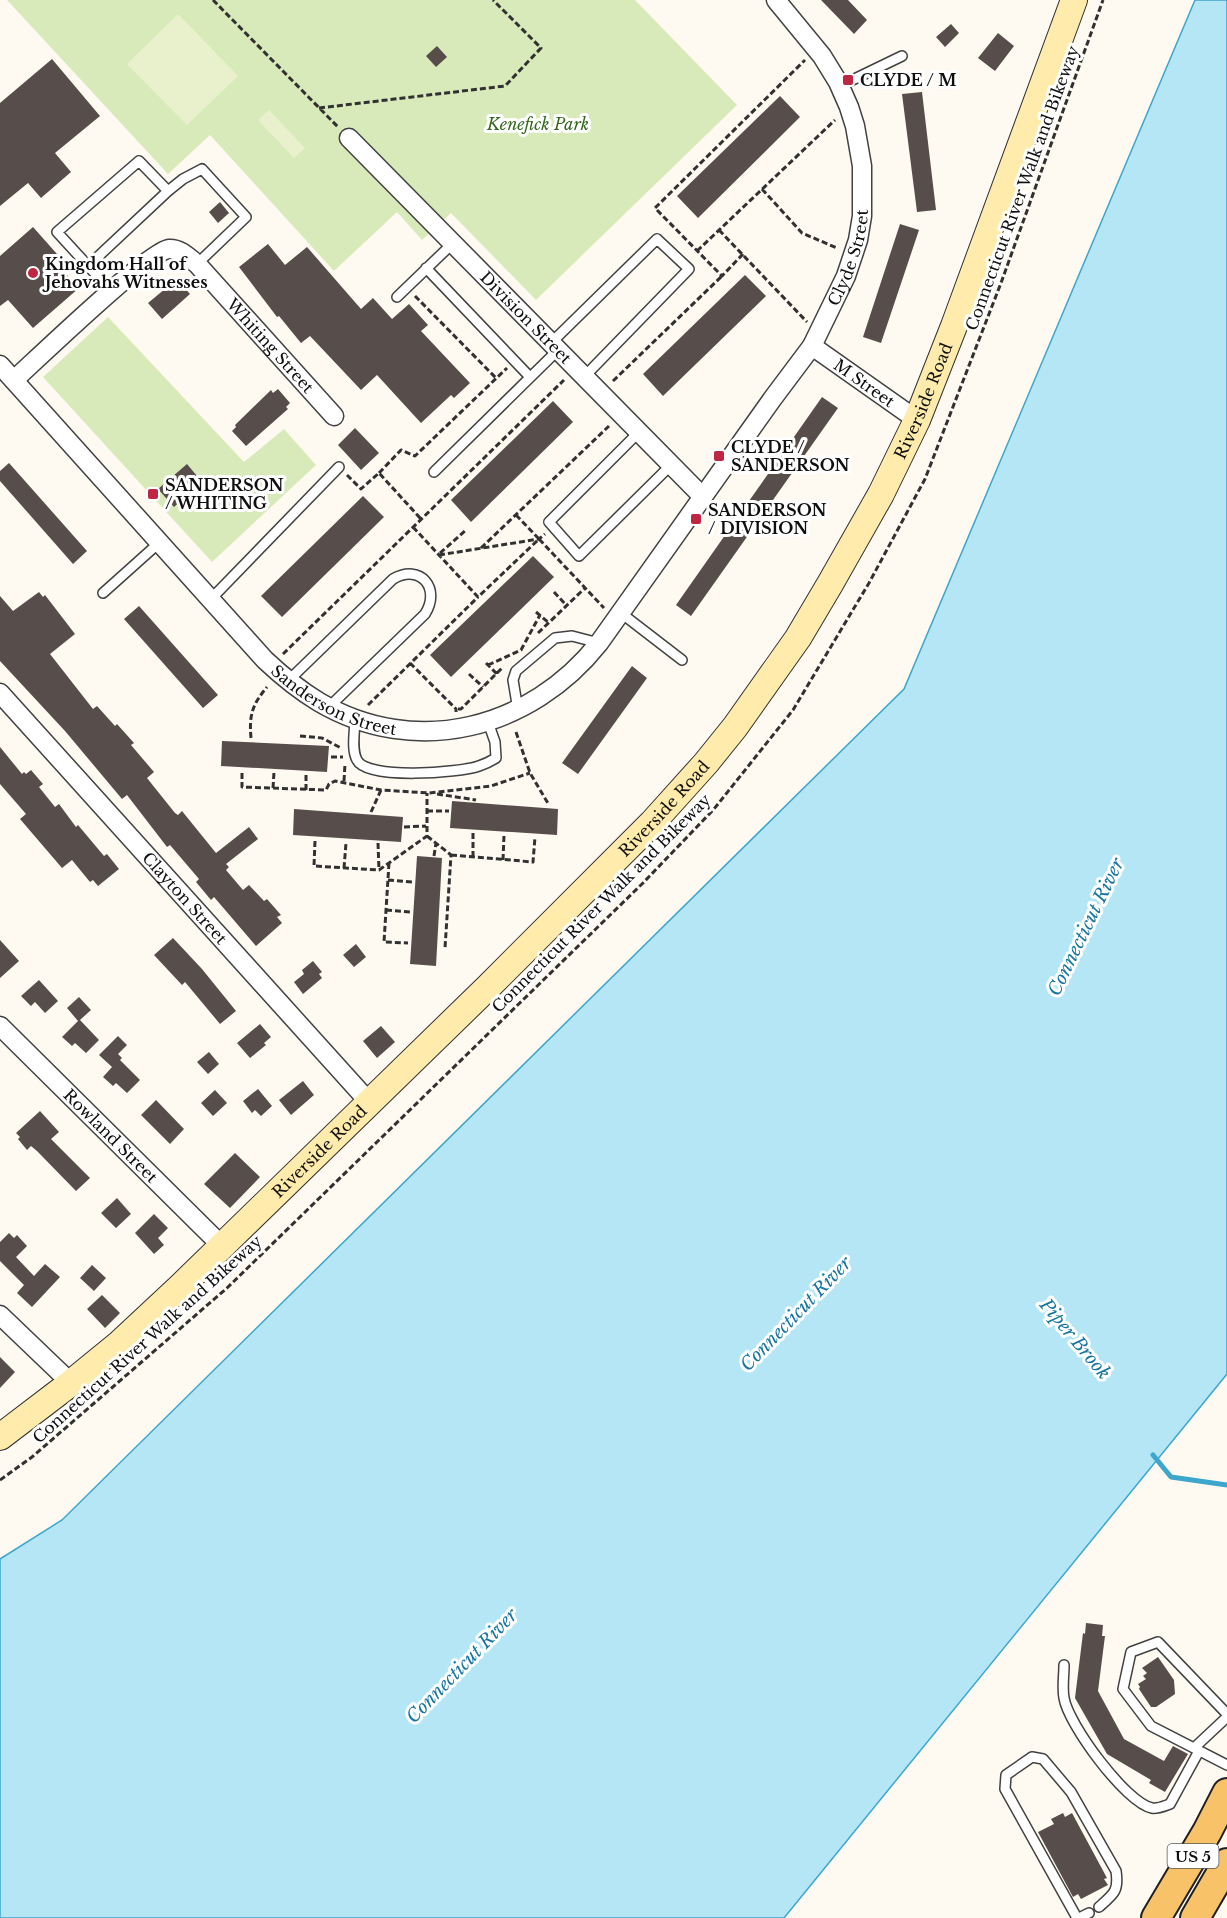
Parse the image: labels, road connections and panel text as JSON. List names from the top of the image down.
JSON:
{
  "streets": {
    "main road": ["US 5"],
    "street": [
      "Clyde Street",
      "Division Street",
      "Whiting Street",
      "M Street",
      "Riverside Road",
      "Sanderson Street",
      "Clayton Street",
      "Rowland Street"
    ],
    "path": ["Connecticut River Walk and Bikeway"]
  },
  "crossings": [
    ["Clyde Street", "Division Street"],
    ["Clyde Street", "M Street"],
    ["Clyde Street", "Sanderson Street"],
    ["Division Street", "Sanderson Street"],
    ["Whiting Street", "Sanderson Street"],
    ["M Street", "Riverside Road"],
    ["Riverside Road", "Clayton Street"],
    ["Riverside Road", "Rowland Street"]
  ],
  "water": ["Connecticut River", "Piper Brook"],
  "parks": ["Kenefick Park"],
  "places": {
    "transit": [
      "CLYDE / M",
      "CLYDE / SANDERSON",
      "SANDERSON / WHITING",
      "SANDERSON / DIVISION"
    ],
    "other": ["Kingdom Hall of Jehovahs Witnesses"]
  }
}
